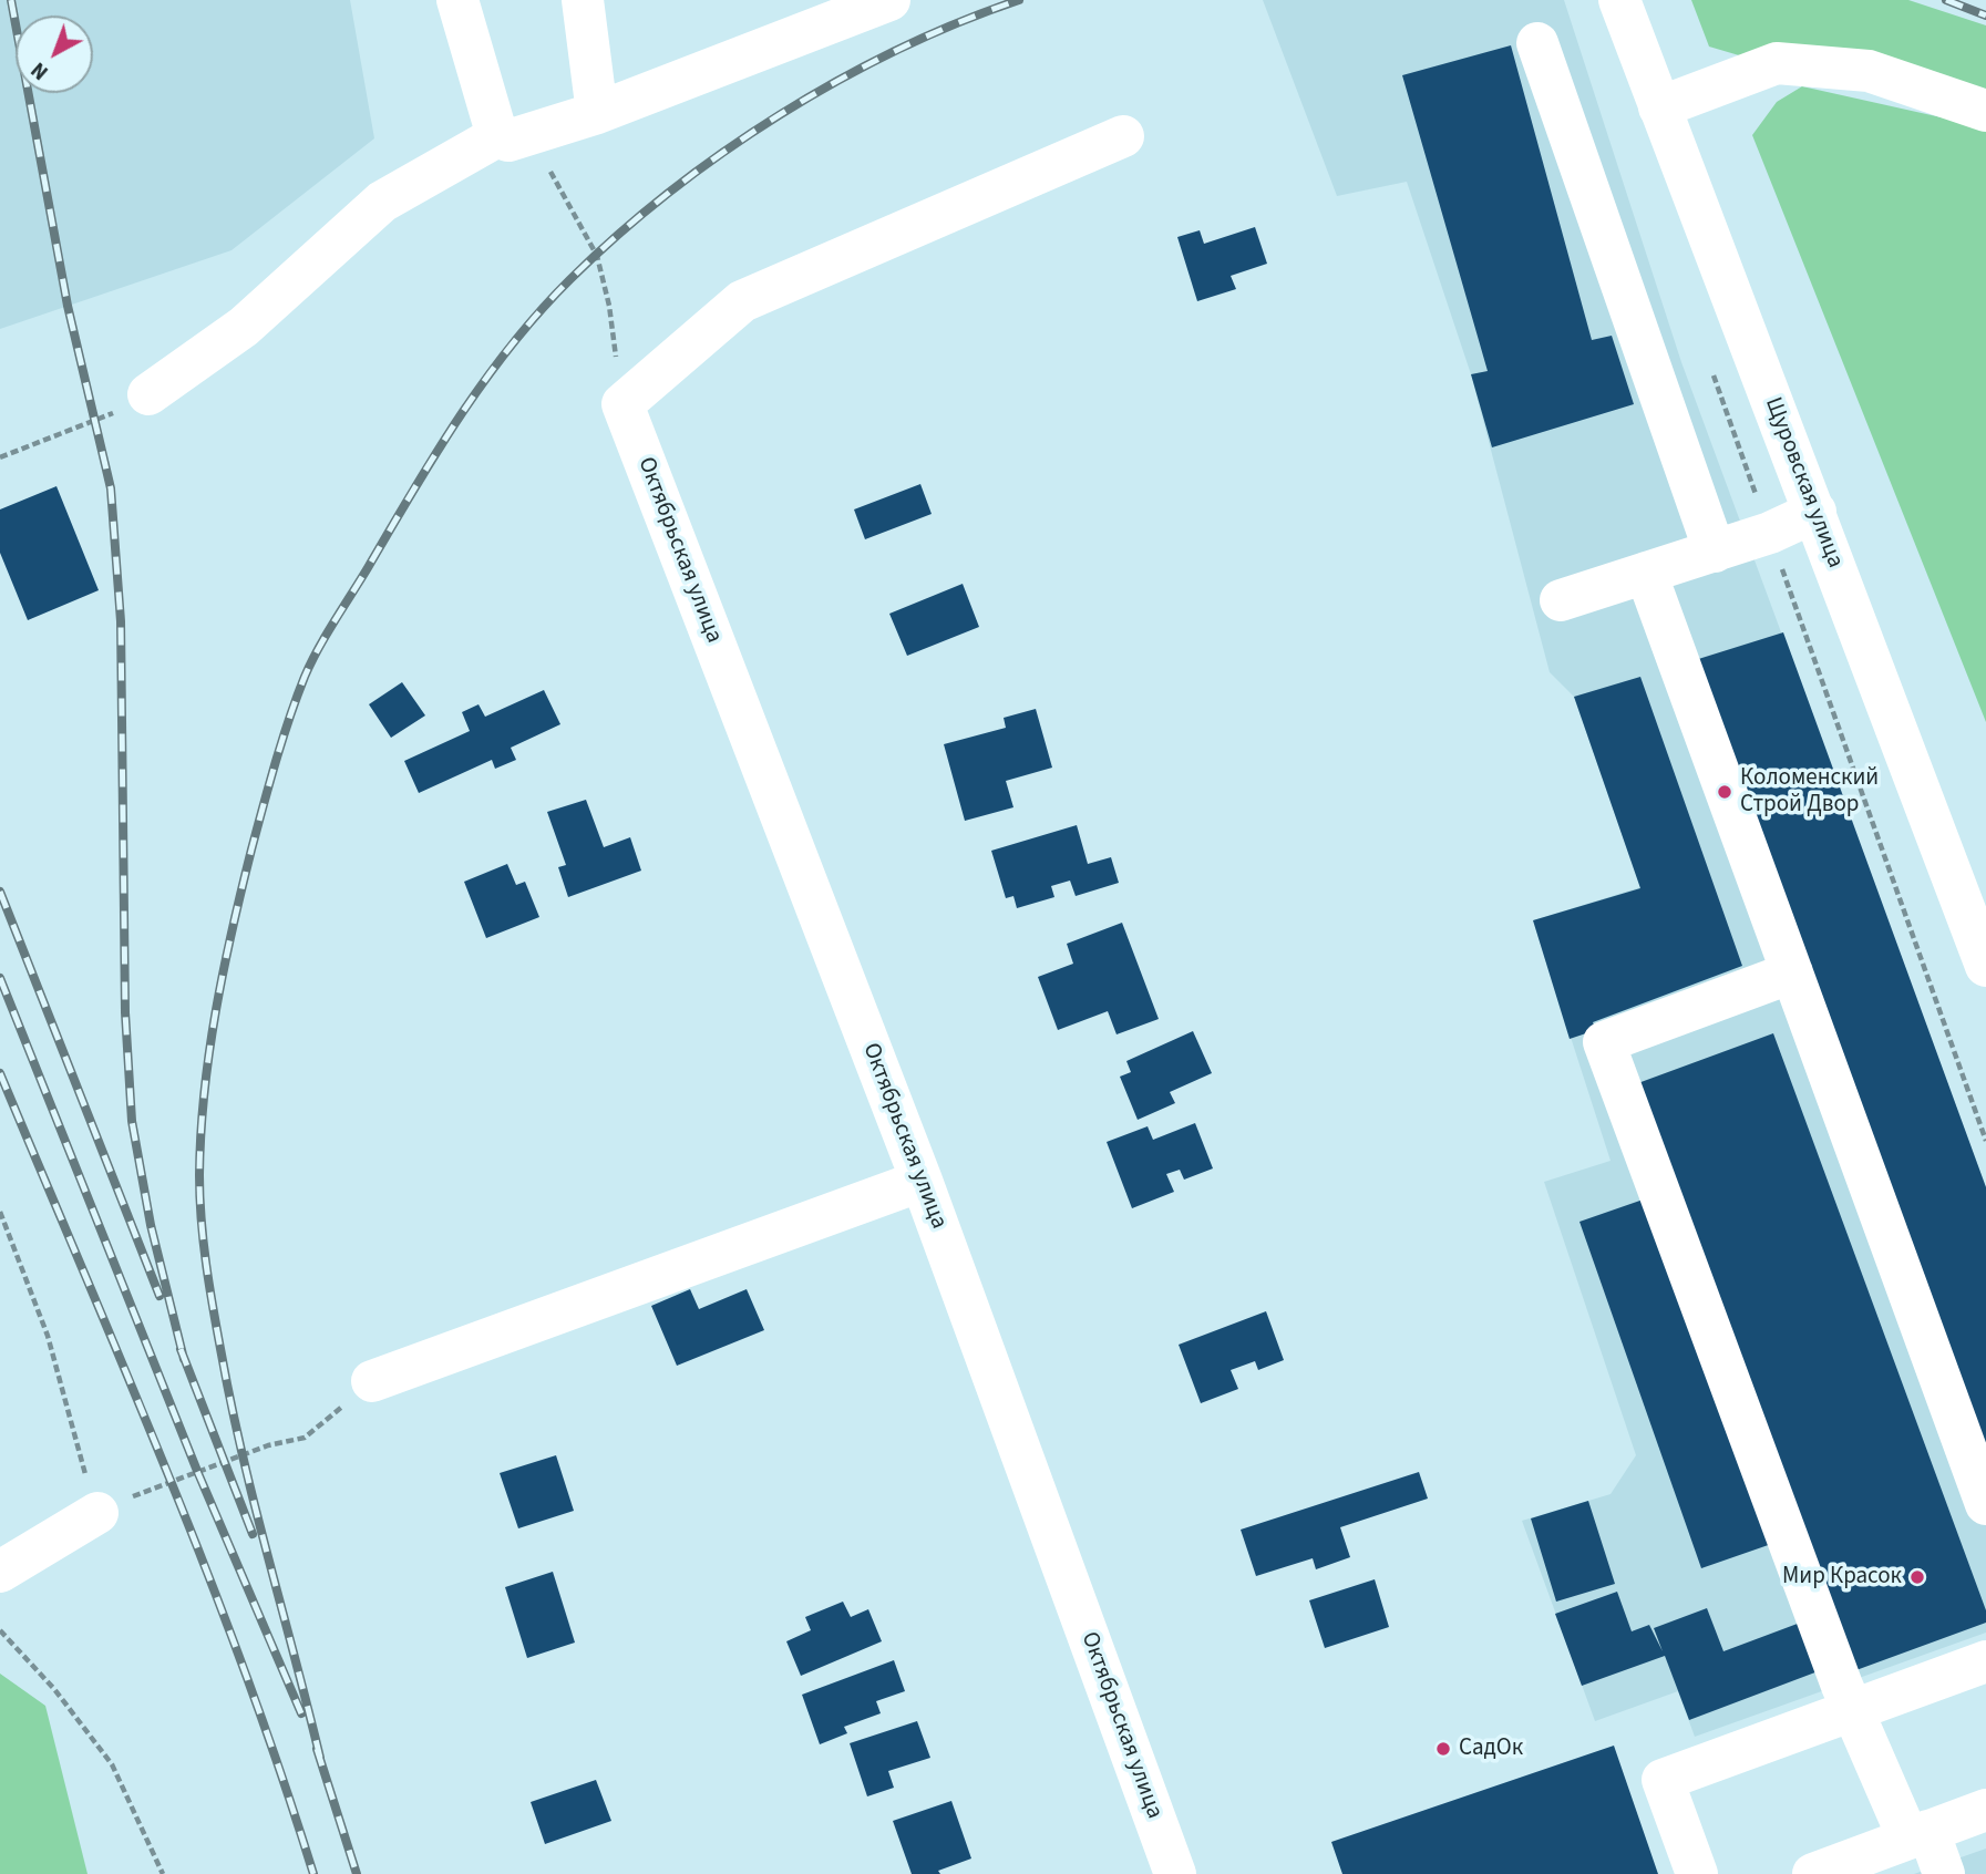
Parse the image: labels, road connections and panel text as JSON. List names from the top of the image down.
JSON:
{
  "streets": {
    "street": ["Щуровская улица", "Октябрьская улица"]
  },
  "places": ["Коломенский Строй Двор", "Мир Красок", "СадОк"],
  "north": "bottom left"
}
